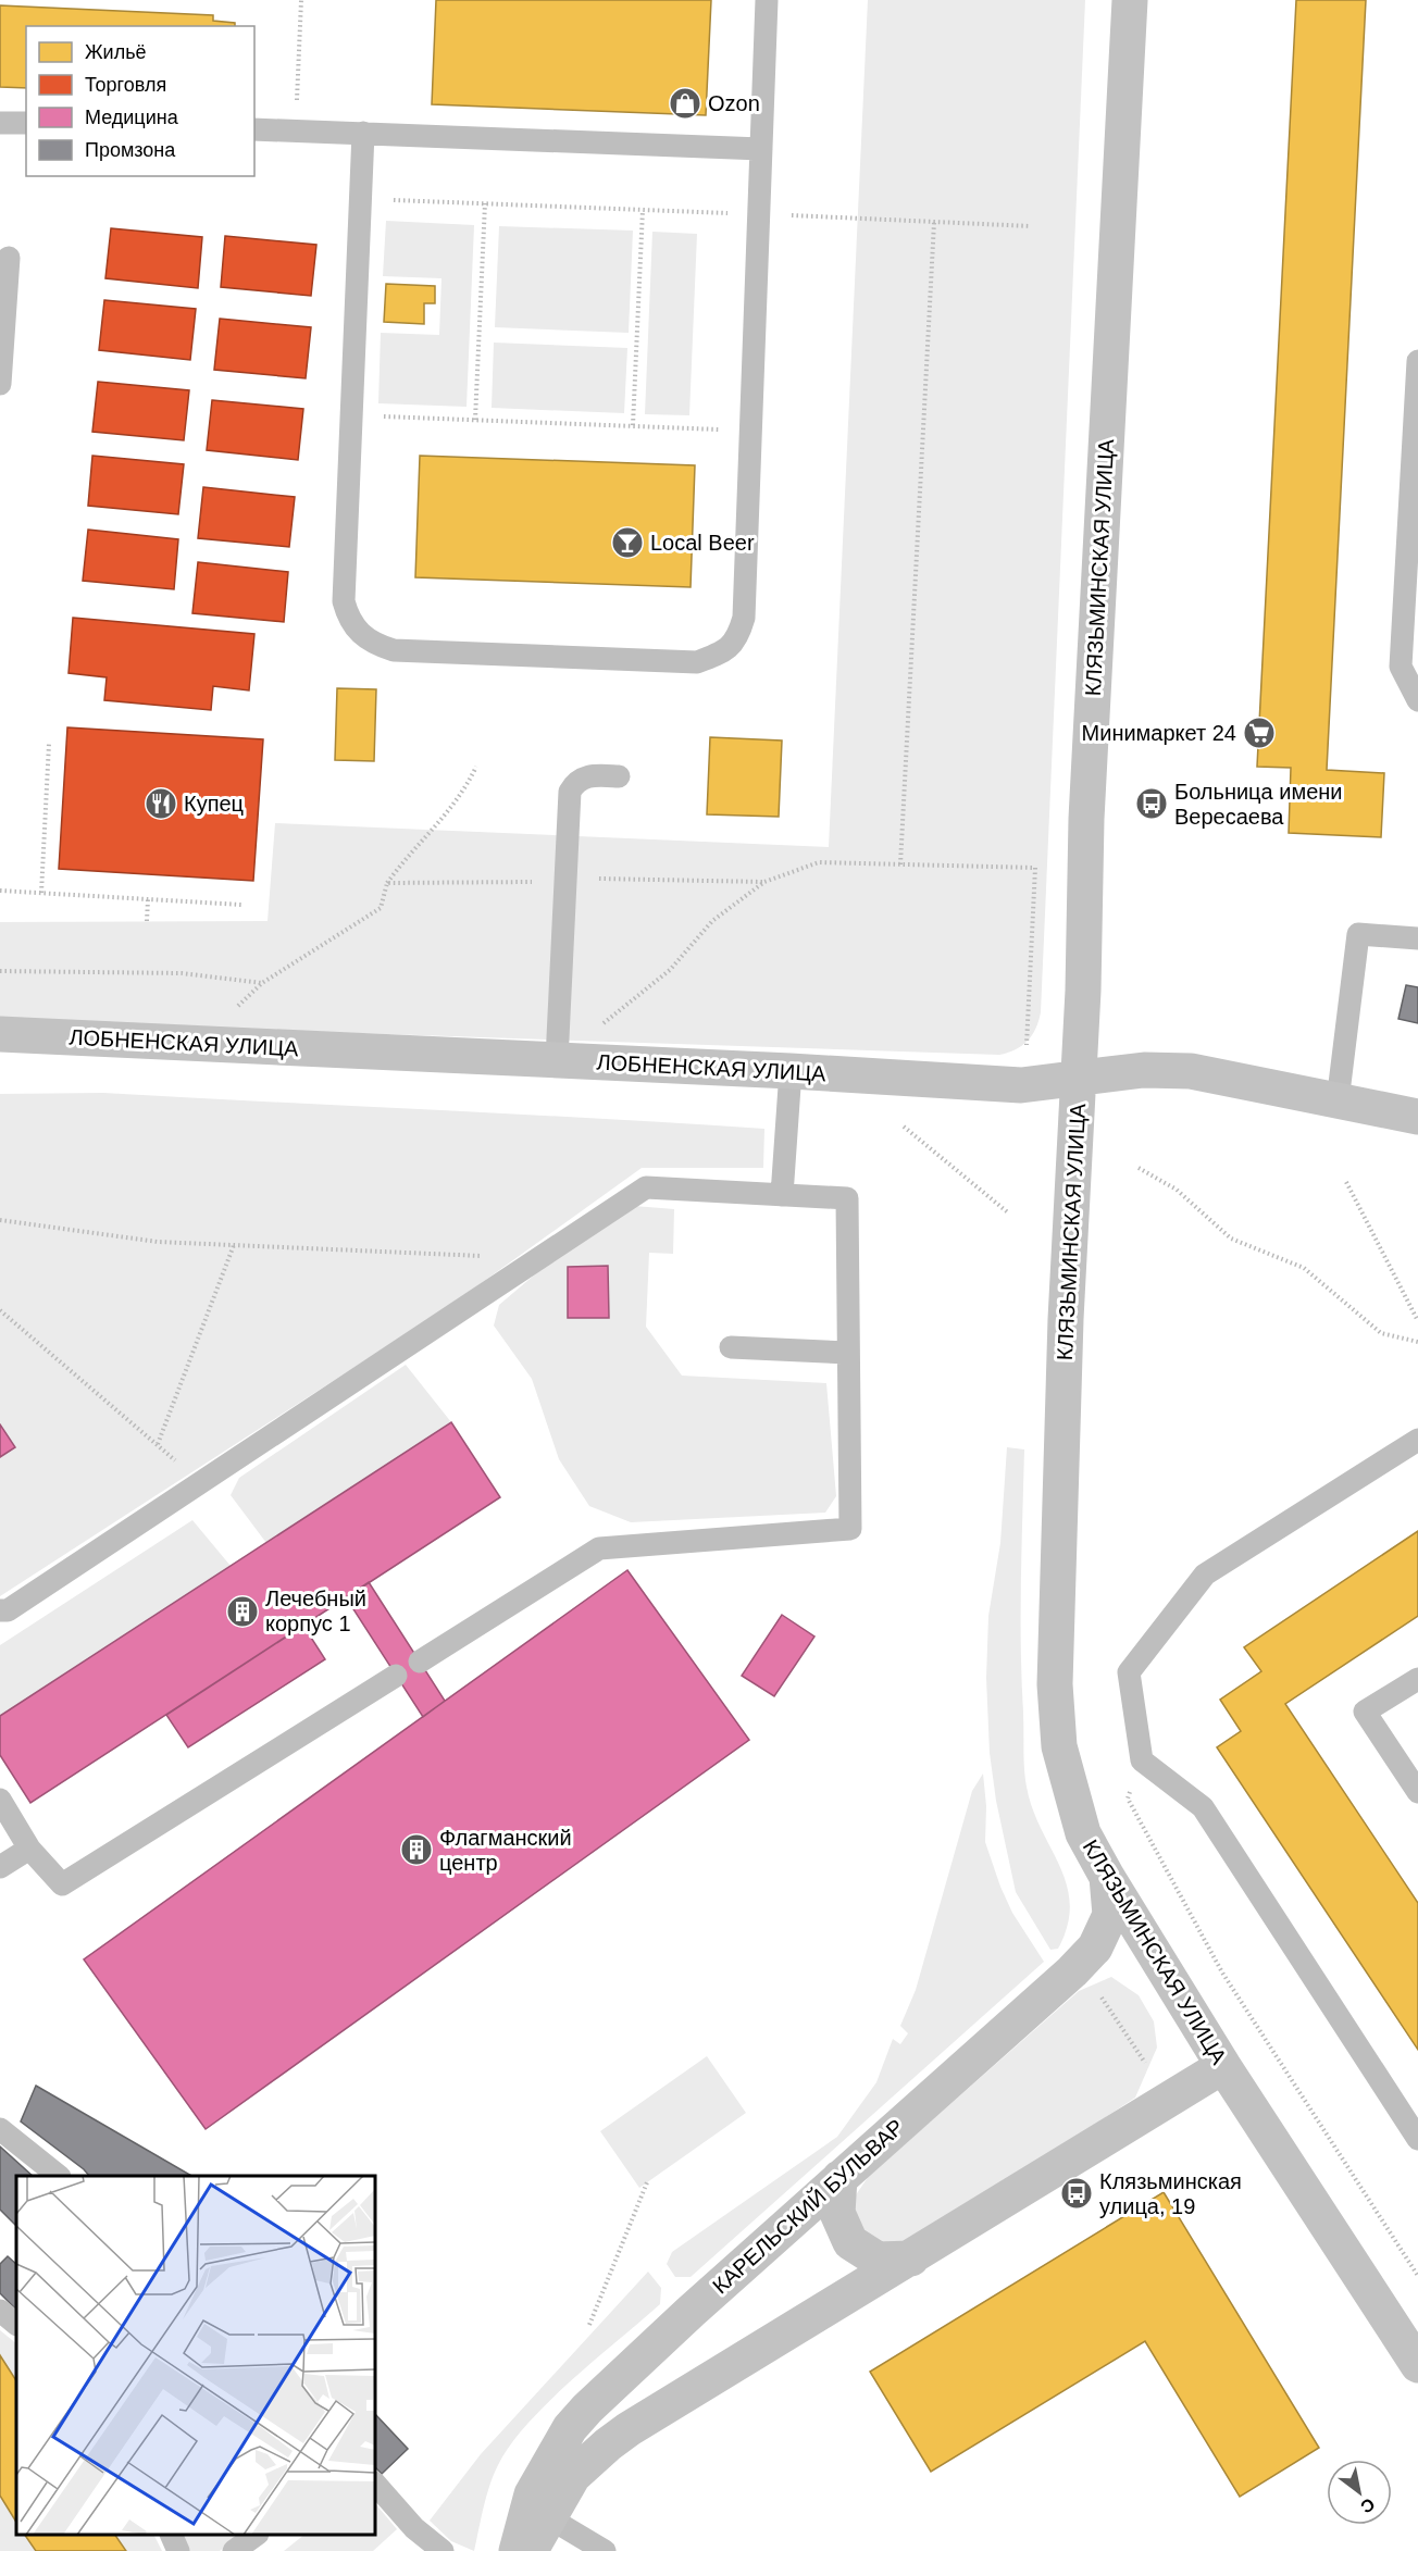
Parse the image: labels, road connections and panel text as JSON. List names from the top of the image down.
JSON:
{
  "streets": {
    "street": ["КЛЯЗЬМИНСКАЯ УЛИЦА", "ЛОБНЕНСКАЯ УЛИЦА", "КАРЕЛЬСКИЙ БУЛЬВАР"]
  },
  "crossings": [
    ["КЛЯЗЬМИНСКАЯ УЛИЦА", "ЛОБНЕНСКАЯ УЛИЦА"],
    ["КЛЯЗЬМИНСКАЯ УЛИЦА", "КАРЕЛЬСКИЙ БУЛЬВАР"]
  ],
  "places": {
    "shop": ["Ozon"],
    "bar": ["Local Beer"],
    "supermarket": ["Минимаркет 24"],
    "restaurant": ["Купец"],
    "bus stop": ["Больница имени Вересаева", "Клязьминская улица, 19"],
    "building": ["Лечебный корпус 1", "Флагманский центр"]
  },
  "legend": [
    "Жильё",
    "Торговля",
    "Медицина",
    "Промзона"
  ],
  "north": "bottom right"
}
